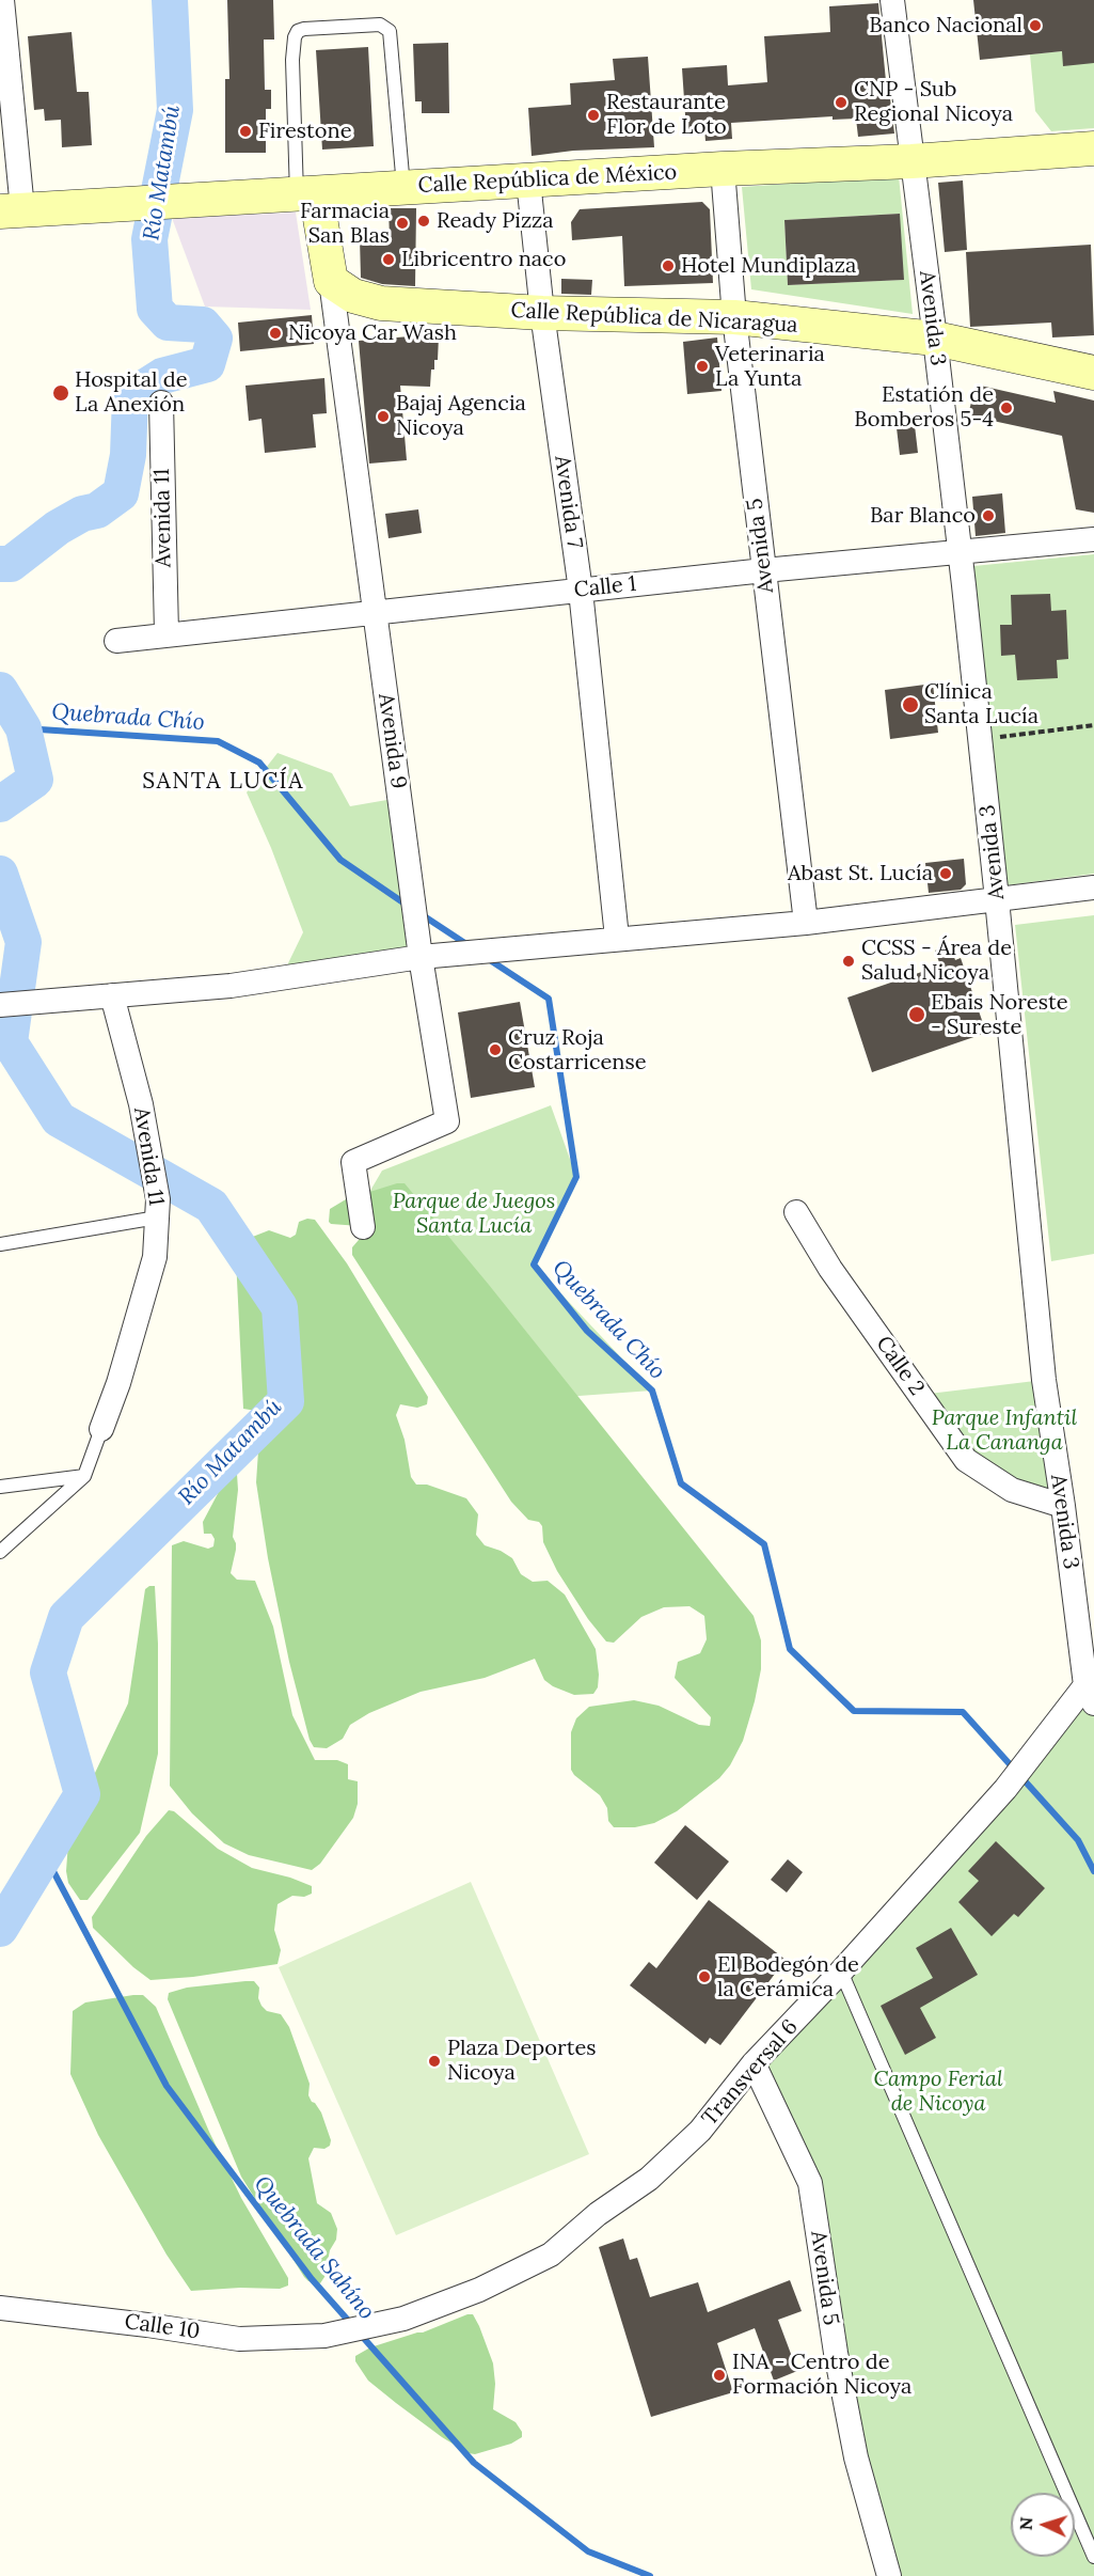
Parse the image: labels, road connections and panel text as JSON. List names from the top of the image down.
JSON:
{
  "streets": {
    "main road": ["Calle República de México", "Calle República de Nicaragua", "Avenida 9"],
    "street": [
      "Avenida 3",
      "Avenida 7",
      "Avenida 11",
      "Avenida 5",
      "Calle 1",
      "Calle 2",
      "Transversal 6",
      "Calle 10"
    ]
  },
  "crossings": [
    ["Calle República de México", "Avenida 3"],
    ["Calle República de México", "Avenida 7"],
    ["Calle República de México", "Avenida 5"],
    ["Calle República de México", "Avenida 9"],
    ["Calle República de Nicaragua", "Avenida 3"],
    ["Calle República de Nicaragua", "Avenida 7"],
    ["Calle República de Nicaragua", "Avenida 5"],
    ["Calle República de Nicaragua", "Avenida 9"],
    ["Avenida 3", "Calle 1"],
    ["Avenida 3", "Calle 2"],
    ["Avenida 3", "Transversal 6"],
    ["Avenida 7", "Calle 1"],
    ["Avenida 11", "Calle 1"],
    ["Avenida 5", "Calle 1"],
    ["Avenida 5", "Transversal 6"],
    ["Calle 1", "Avenida 9"],
    ["Transversal 6", "Calle 10"]
  ],
  "districts": ["SANTA LUCÍA"],
  "water": ["Río Matambú", "Quebrada Chío", "Quebrada Sahíno"],
  "parks": ["Parque de Juegos Santa Lucía", "Parque Infantil La Cananga", "Campo Ferial de Nicoya"],
  "places": [
    "Banco Nacional",
    "CNP - Sub Regional Nicoya",
    "Restaurante Flor de Loto",
    "Firestone",
    "Ready Pizza",
    "Farmacia San Blas",
    "Libricentro naco",
    "Hotel Mundiplaza",
    "Nicoya Car Wash",
    "Veterinaria La Yunta",
    "Hospital de La Anexión",
    "Estatión de Bomberos 5-4",
    "Bajaj Agencia Nicoya",
    "Bar Blanco",
    "Clínica Santa Lucía",
    "Abast St. Lucía",
    "CCSS - Área de Salud Nicoya",
    "Ebais Noreste - Sureste",
    "Cruz Roja Costarricense",
    "El Bodegón de la Cerámica",
    "Plaza Deportes Nicoya",
    "INA - Centro de Formación Nicoya"
  ],
  "north": "left"
}
